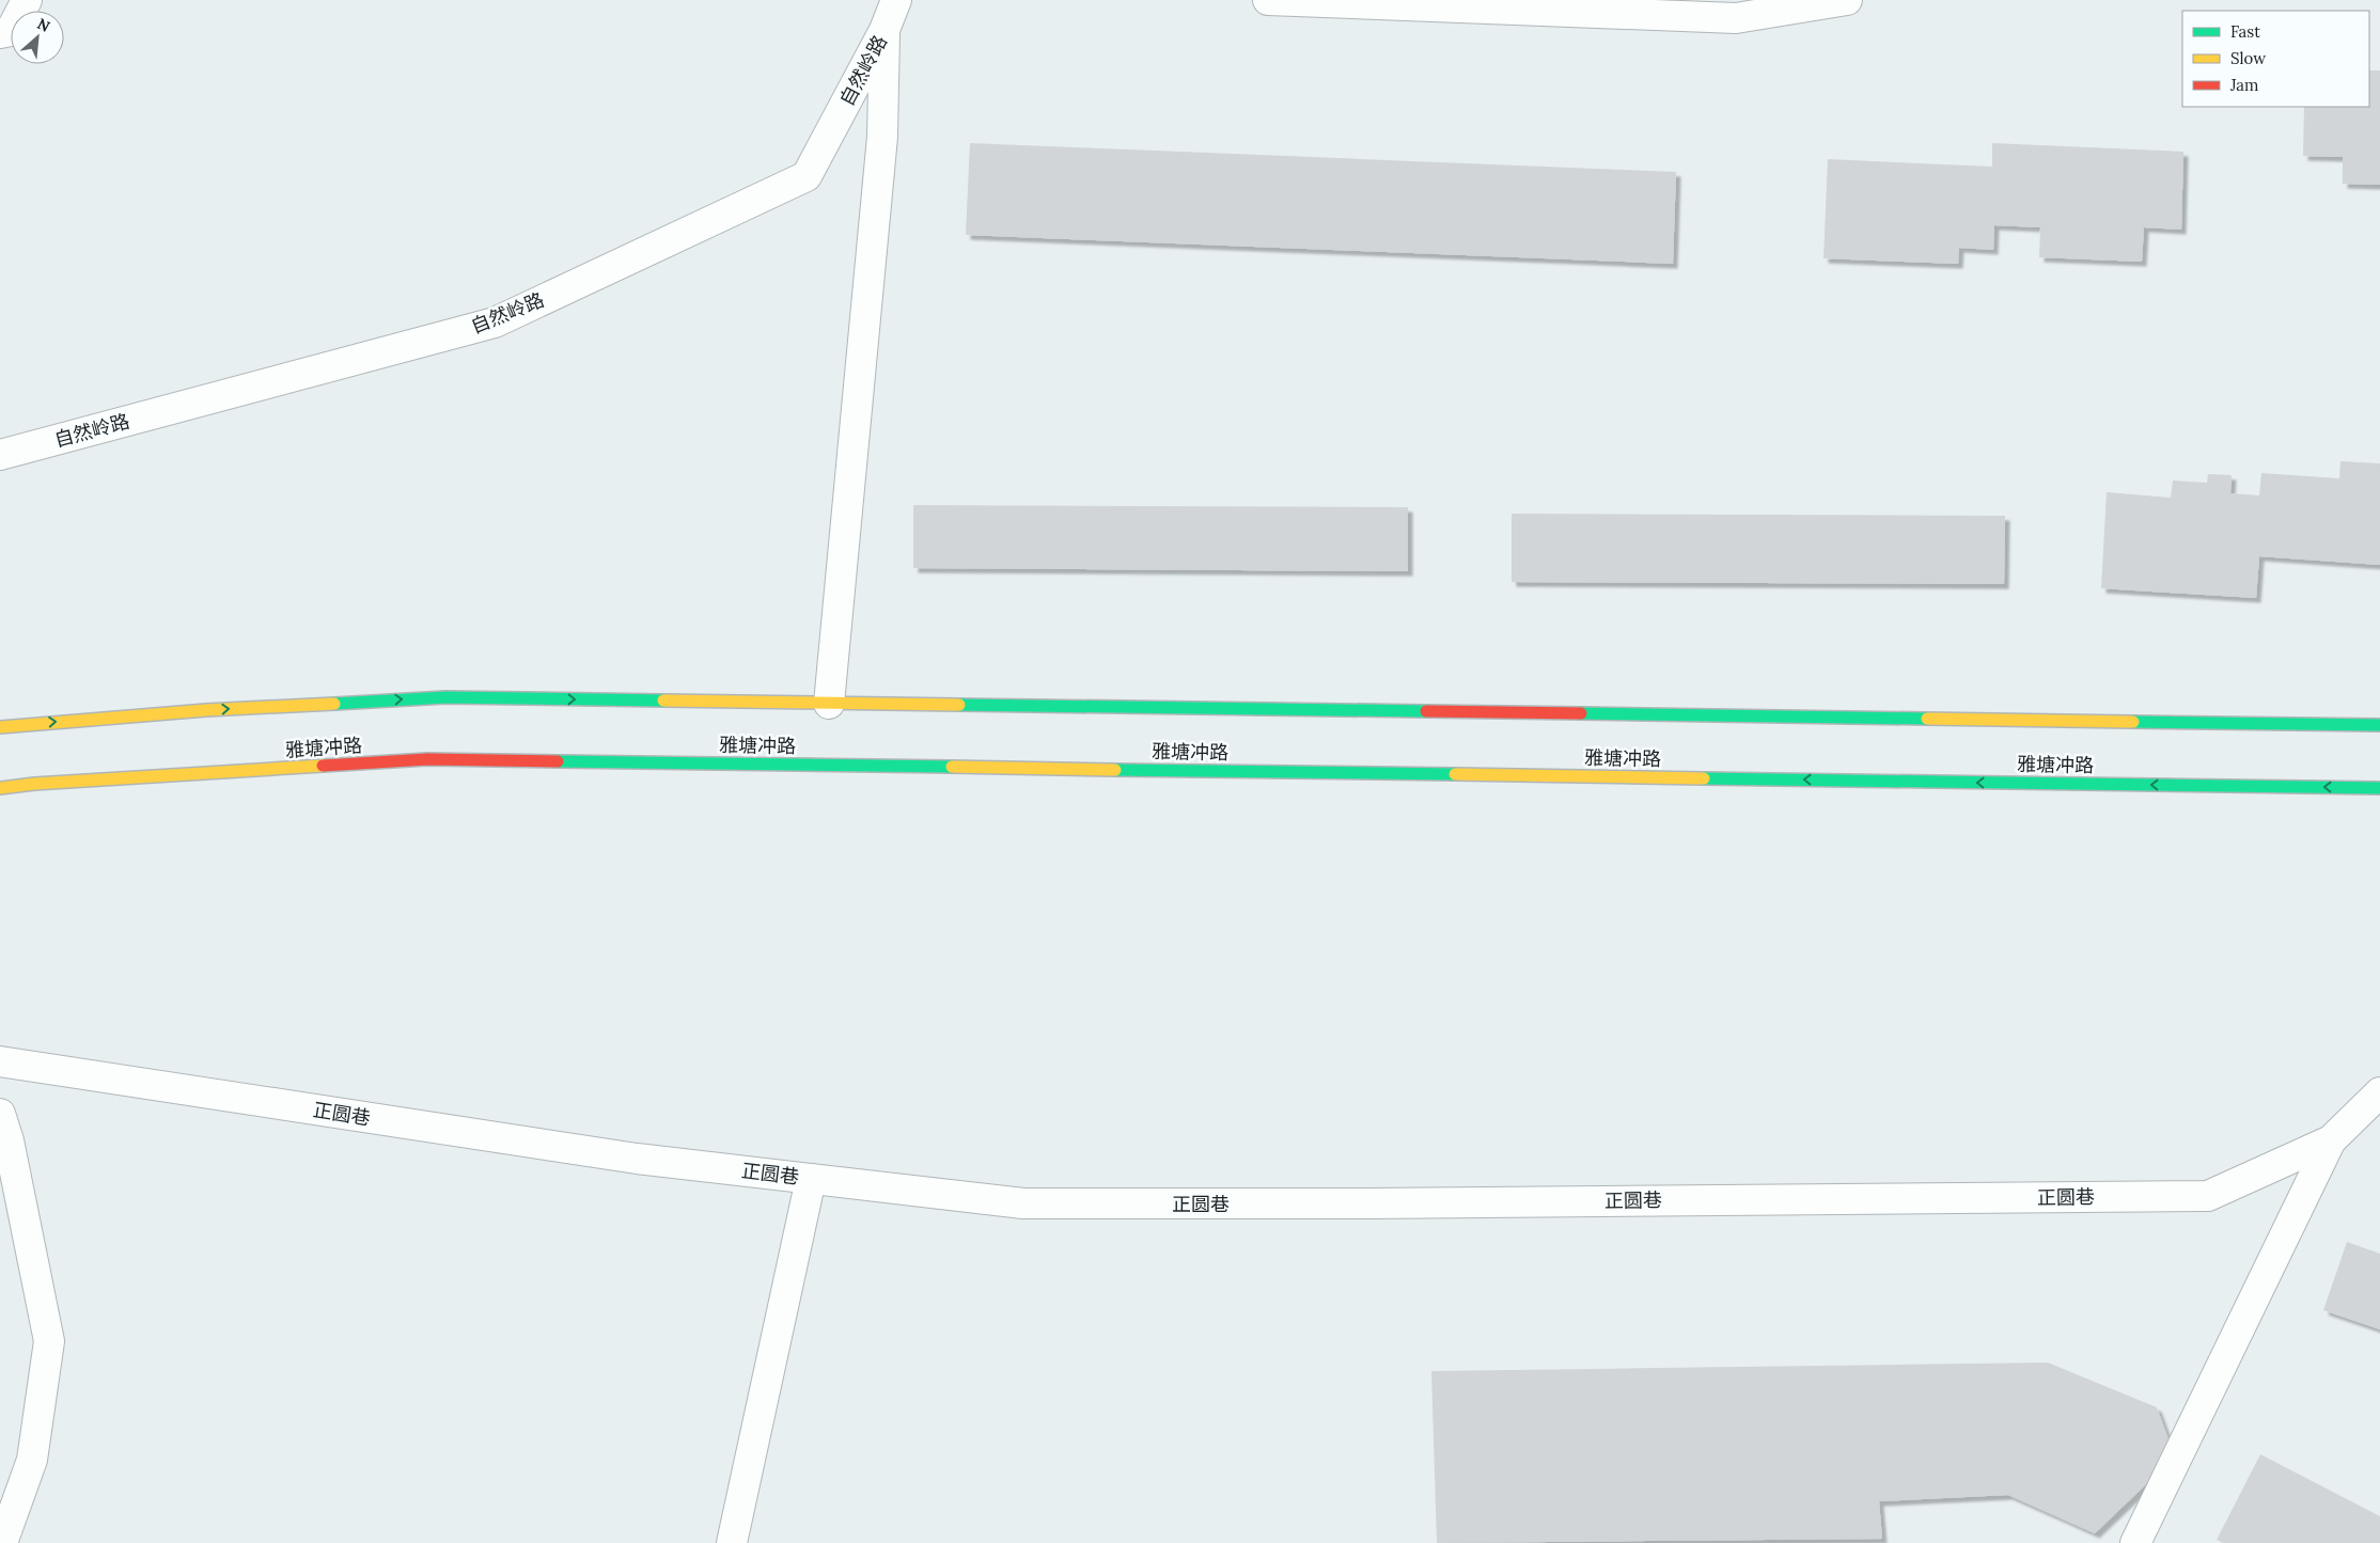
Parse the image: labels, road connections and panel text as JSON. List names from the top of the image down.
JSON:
{
  "streets": {
    "street": ["自然岭路", "雅塘冲路", "正圆巷"]
  },
  "legend": ["Fast", "Slow", "Jam"],
  "north": "top right"
}
